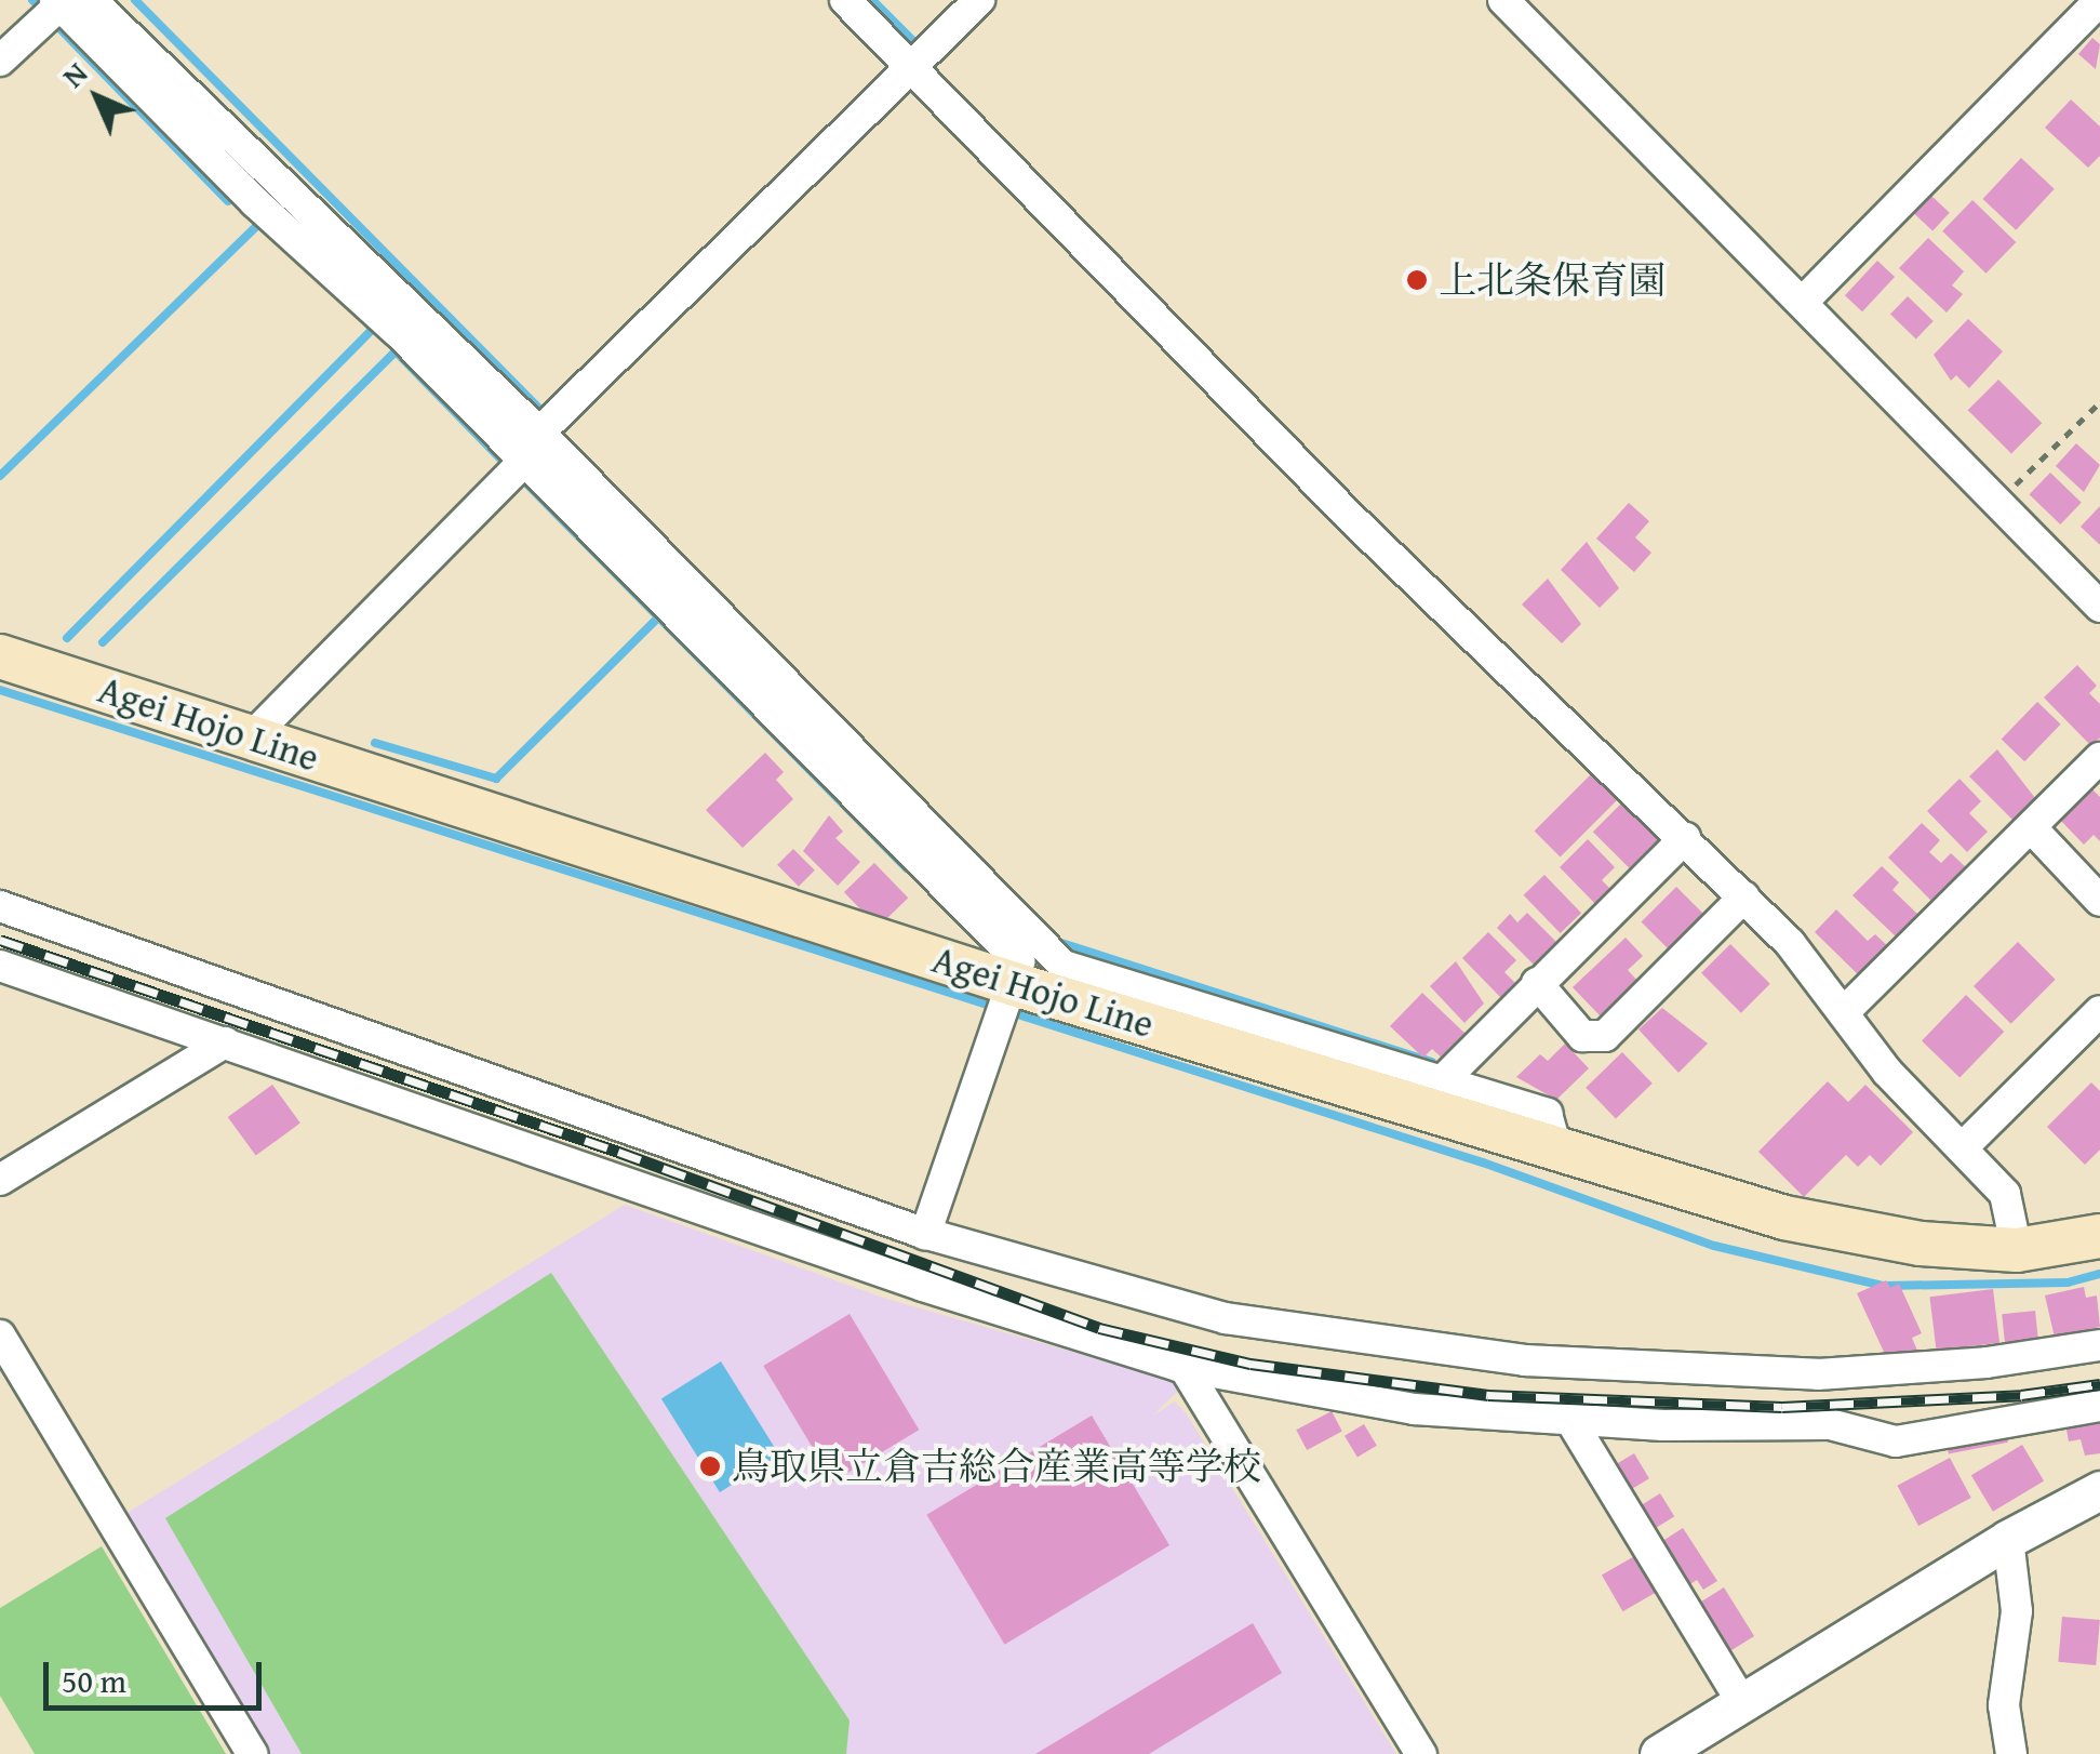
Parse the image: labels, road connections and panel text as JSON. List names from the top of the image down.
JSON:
{
  "streets": {
    "main road": ["Agei Hojo Line"]
  },
  "places": ["上北条保育園", "鳥取県立倉吉総合産業高等学校"],
  "scale_bar": "50 m",
  "north": "top left"
}
